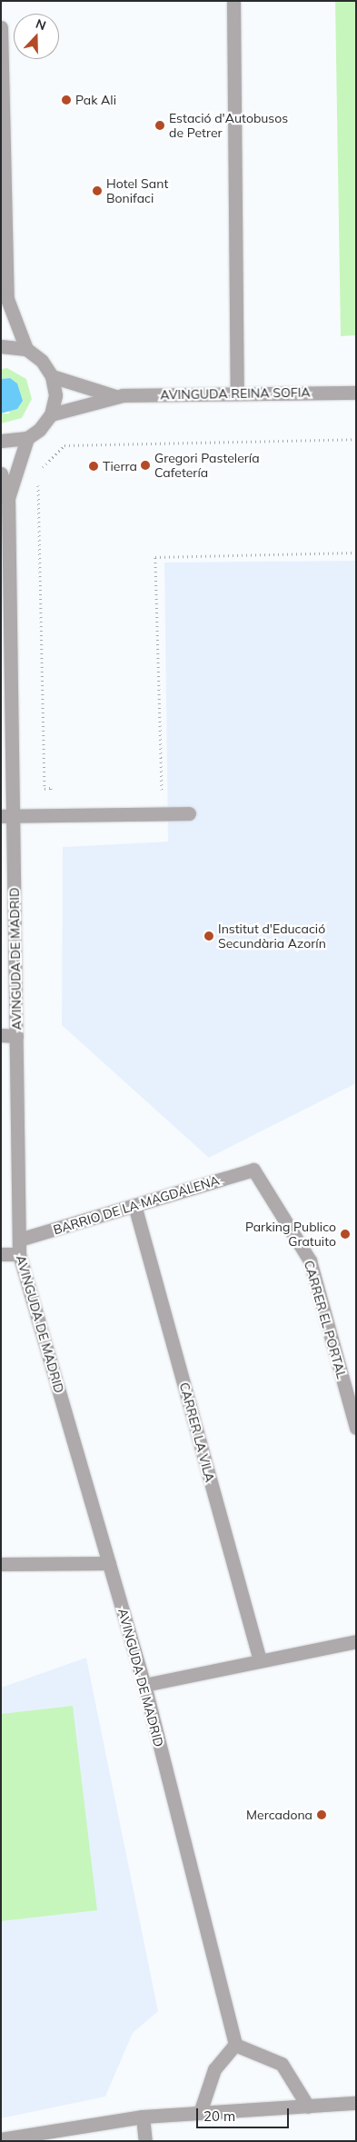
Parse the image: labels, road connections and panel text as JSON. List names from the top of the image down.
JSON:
{
  "streets": {
    "street": [
      "AVINGUDA REINA SOFIA",
      "AVINGUDA DE MADRID",
      "BARRIO DE LA MAGDALENA",
      "CARRER EL PORTAL",
      "CARRER LA VILA"
    ]
  },
  "crossings": [
    ["AVINGUDA DE MADRID", "BARRIO DE LA MAGDALENA"],
    ["BARRIO DE LA MAGDALENA", "CARRER EL PORTAL"],
    ["BARRIO DE LA MAGDALENA", "CARRER LA VILA"]
  ],
  "places": [
    "Pak Ali",
    "Estació d'Autobusos de Petrer",
    "Hotel Sant Bonifaci",
    "Gregori Pastelería Cafetería",
    "Tierra",
    "Institut d'Educació Secundària Azorín",
    "Parking Publico Gratuito",
    "Mercadona"
  ],
  "scale_bar": "20 m",
  "north": "top"
}
